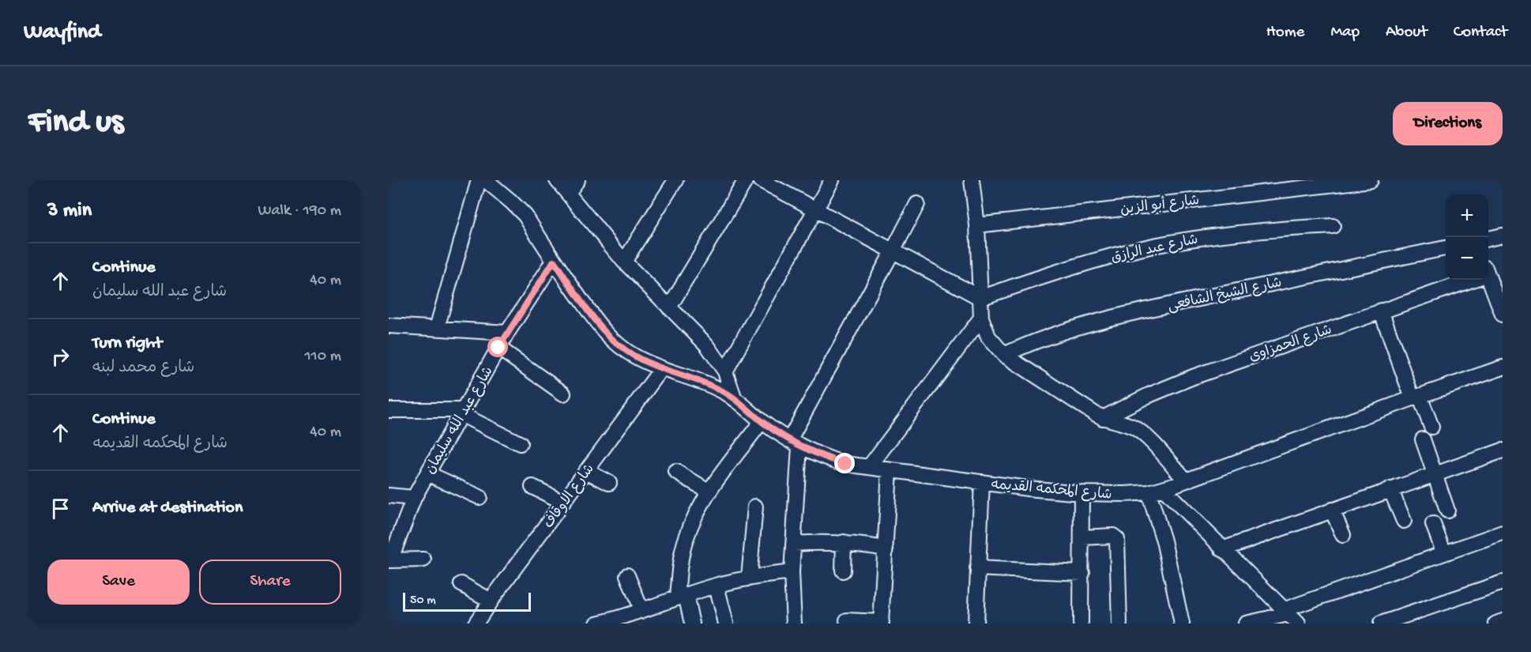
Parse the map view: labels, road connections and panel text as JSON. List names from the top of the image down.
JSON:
{
  "streets": {
    "street": [
      "شارع أبو الزين",
      "شارع عبد الرازق",
      "شارع الشيخ الشافعى",
      "شارع الحمزاوى",
      "شارع عبد الله سليمان",
      "شارع المحكمه القديمه",
      "شارع الاوقاف"
    ]
  },
  "crossings": [
    ["شارع عبد الله سليمان", "شارع المحكمه القديمه"],
    ["شارع المحكمه القديمه", "شارع الاوقاف"]
  ],
  "scale_bar": "50 m",
  "page": {
    "header": "Wayfind",
    "nav": [
      "Home",
      "Map",
      "About",
      "Contact"
    ],
    "buttons": [
      "Directions",
      ["Save", "Share"]
    ],
    "title": "Find us",
    "heading": ["3 min", "Walk · 190 m"],
    "map_buttons": ["+", "−"],
    "list": [
      ["Continue", "شارع عبد الله سليمان", "40 m"],
      ["Turn right", "شارع محمد لبنه", "110 m"],
      ["Continue", "شارع المحكمه القديمه", "40 m"],
      "Arrive at destination"
    ],
    "scale": "50 m"
  }
}
